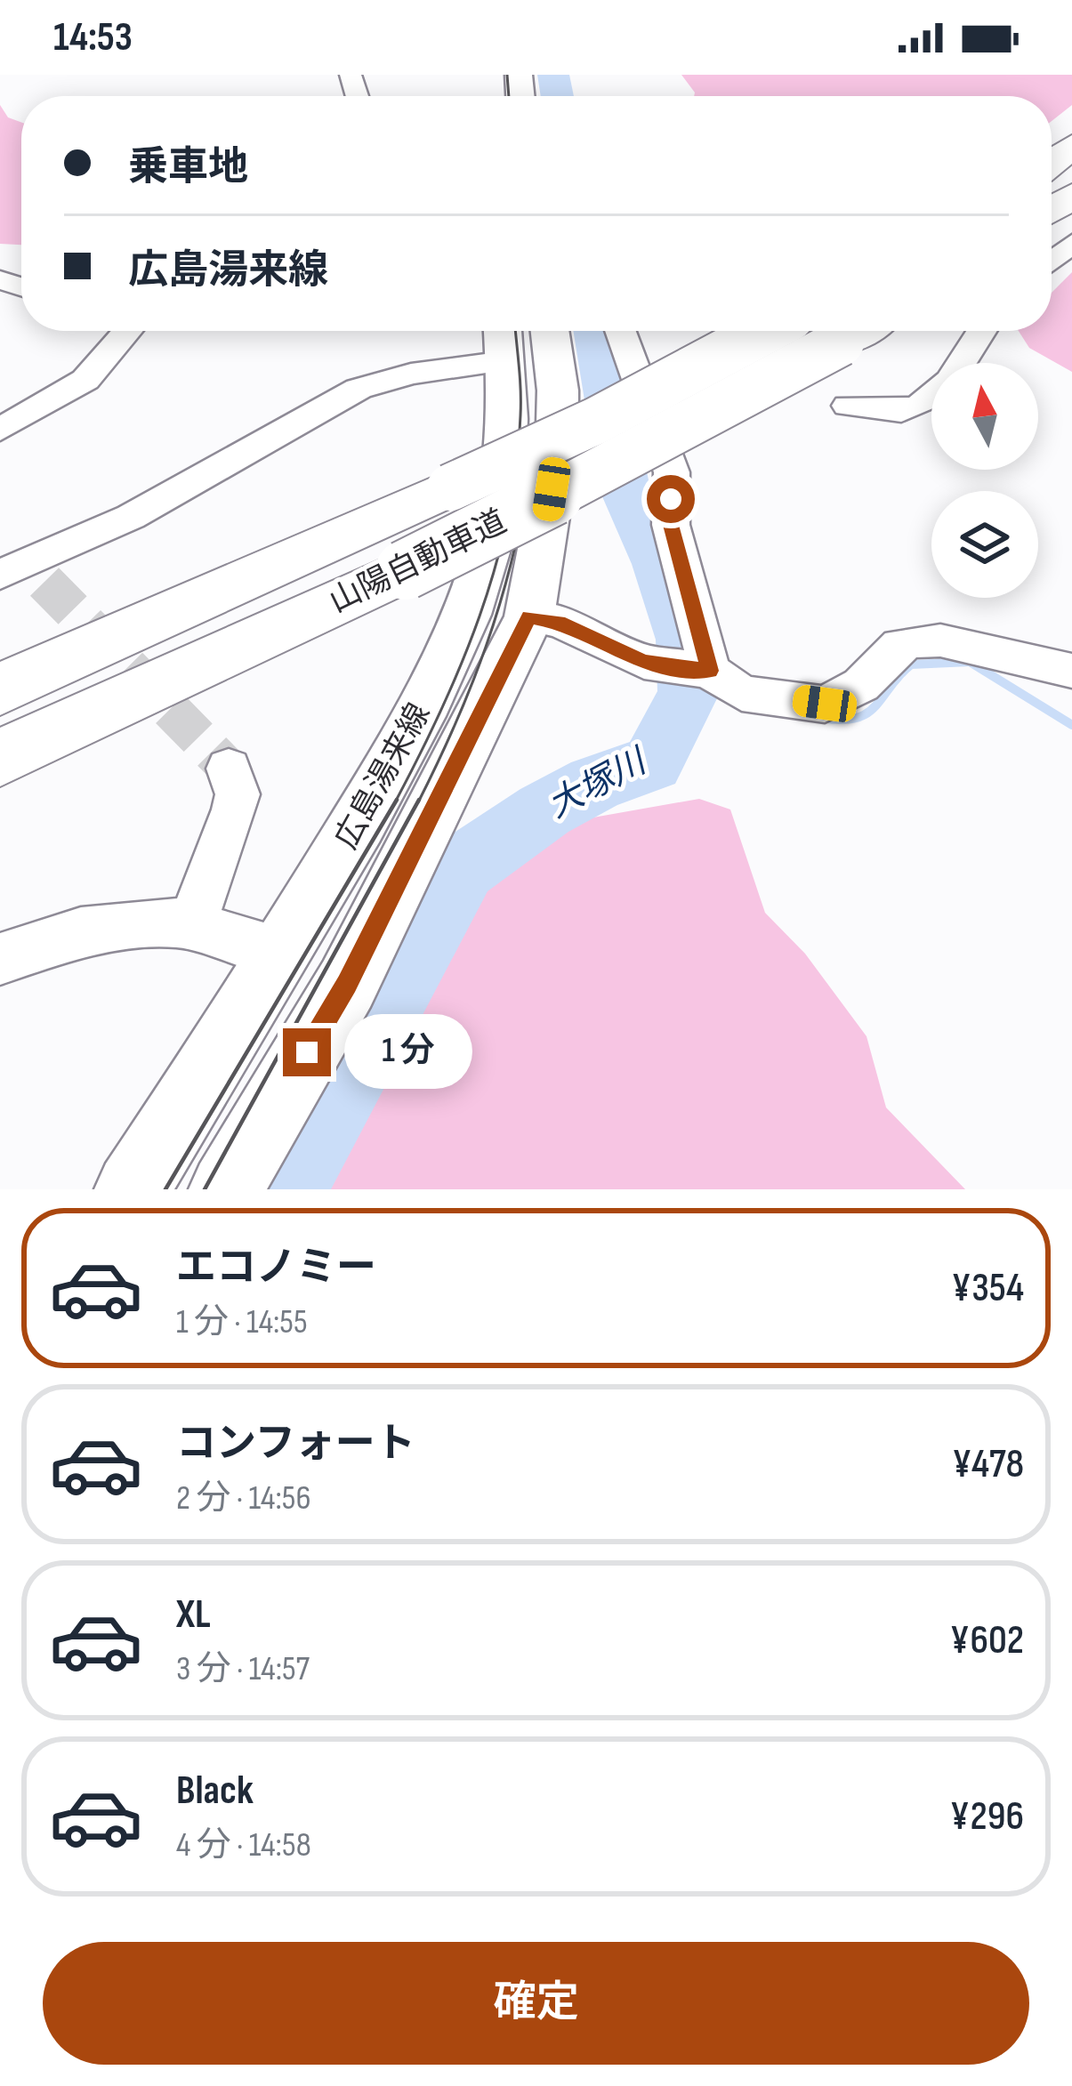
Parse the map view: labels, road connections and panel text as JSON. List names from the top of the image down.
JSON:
{
  "streets": {
    "highway": ["山陽自動車道"],
    "main road": ["広島湯来線"]
  },
  "water": ["大塚川"],
  "north": "top",
  "page": {
    "status": "14:53",
    "banner": ["乗車地", "広島湯来線"],
    "bubble": "1 分",
    "list": [
      {
        "name": "エコノミー",
        "note": "1 分 · 14:55",
        "value": "¥354"
      },
      {
        "name": "コンフォート",
        "note": "2 分 · 14:56",
        "value": "¥478"
      },
      {
        "name": "XL",
        "note": "3 分 · 14:57",
        "value": "¥602"
      },
      {
        "name": "Black",
        "note": "4 分 · 14:58",
        "value": "¥296"
      }
    ],
    "buttons": "確定"
  }
}
